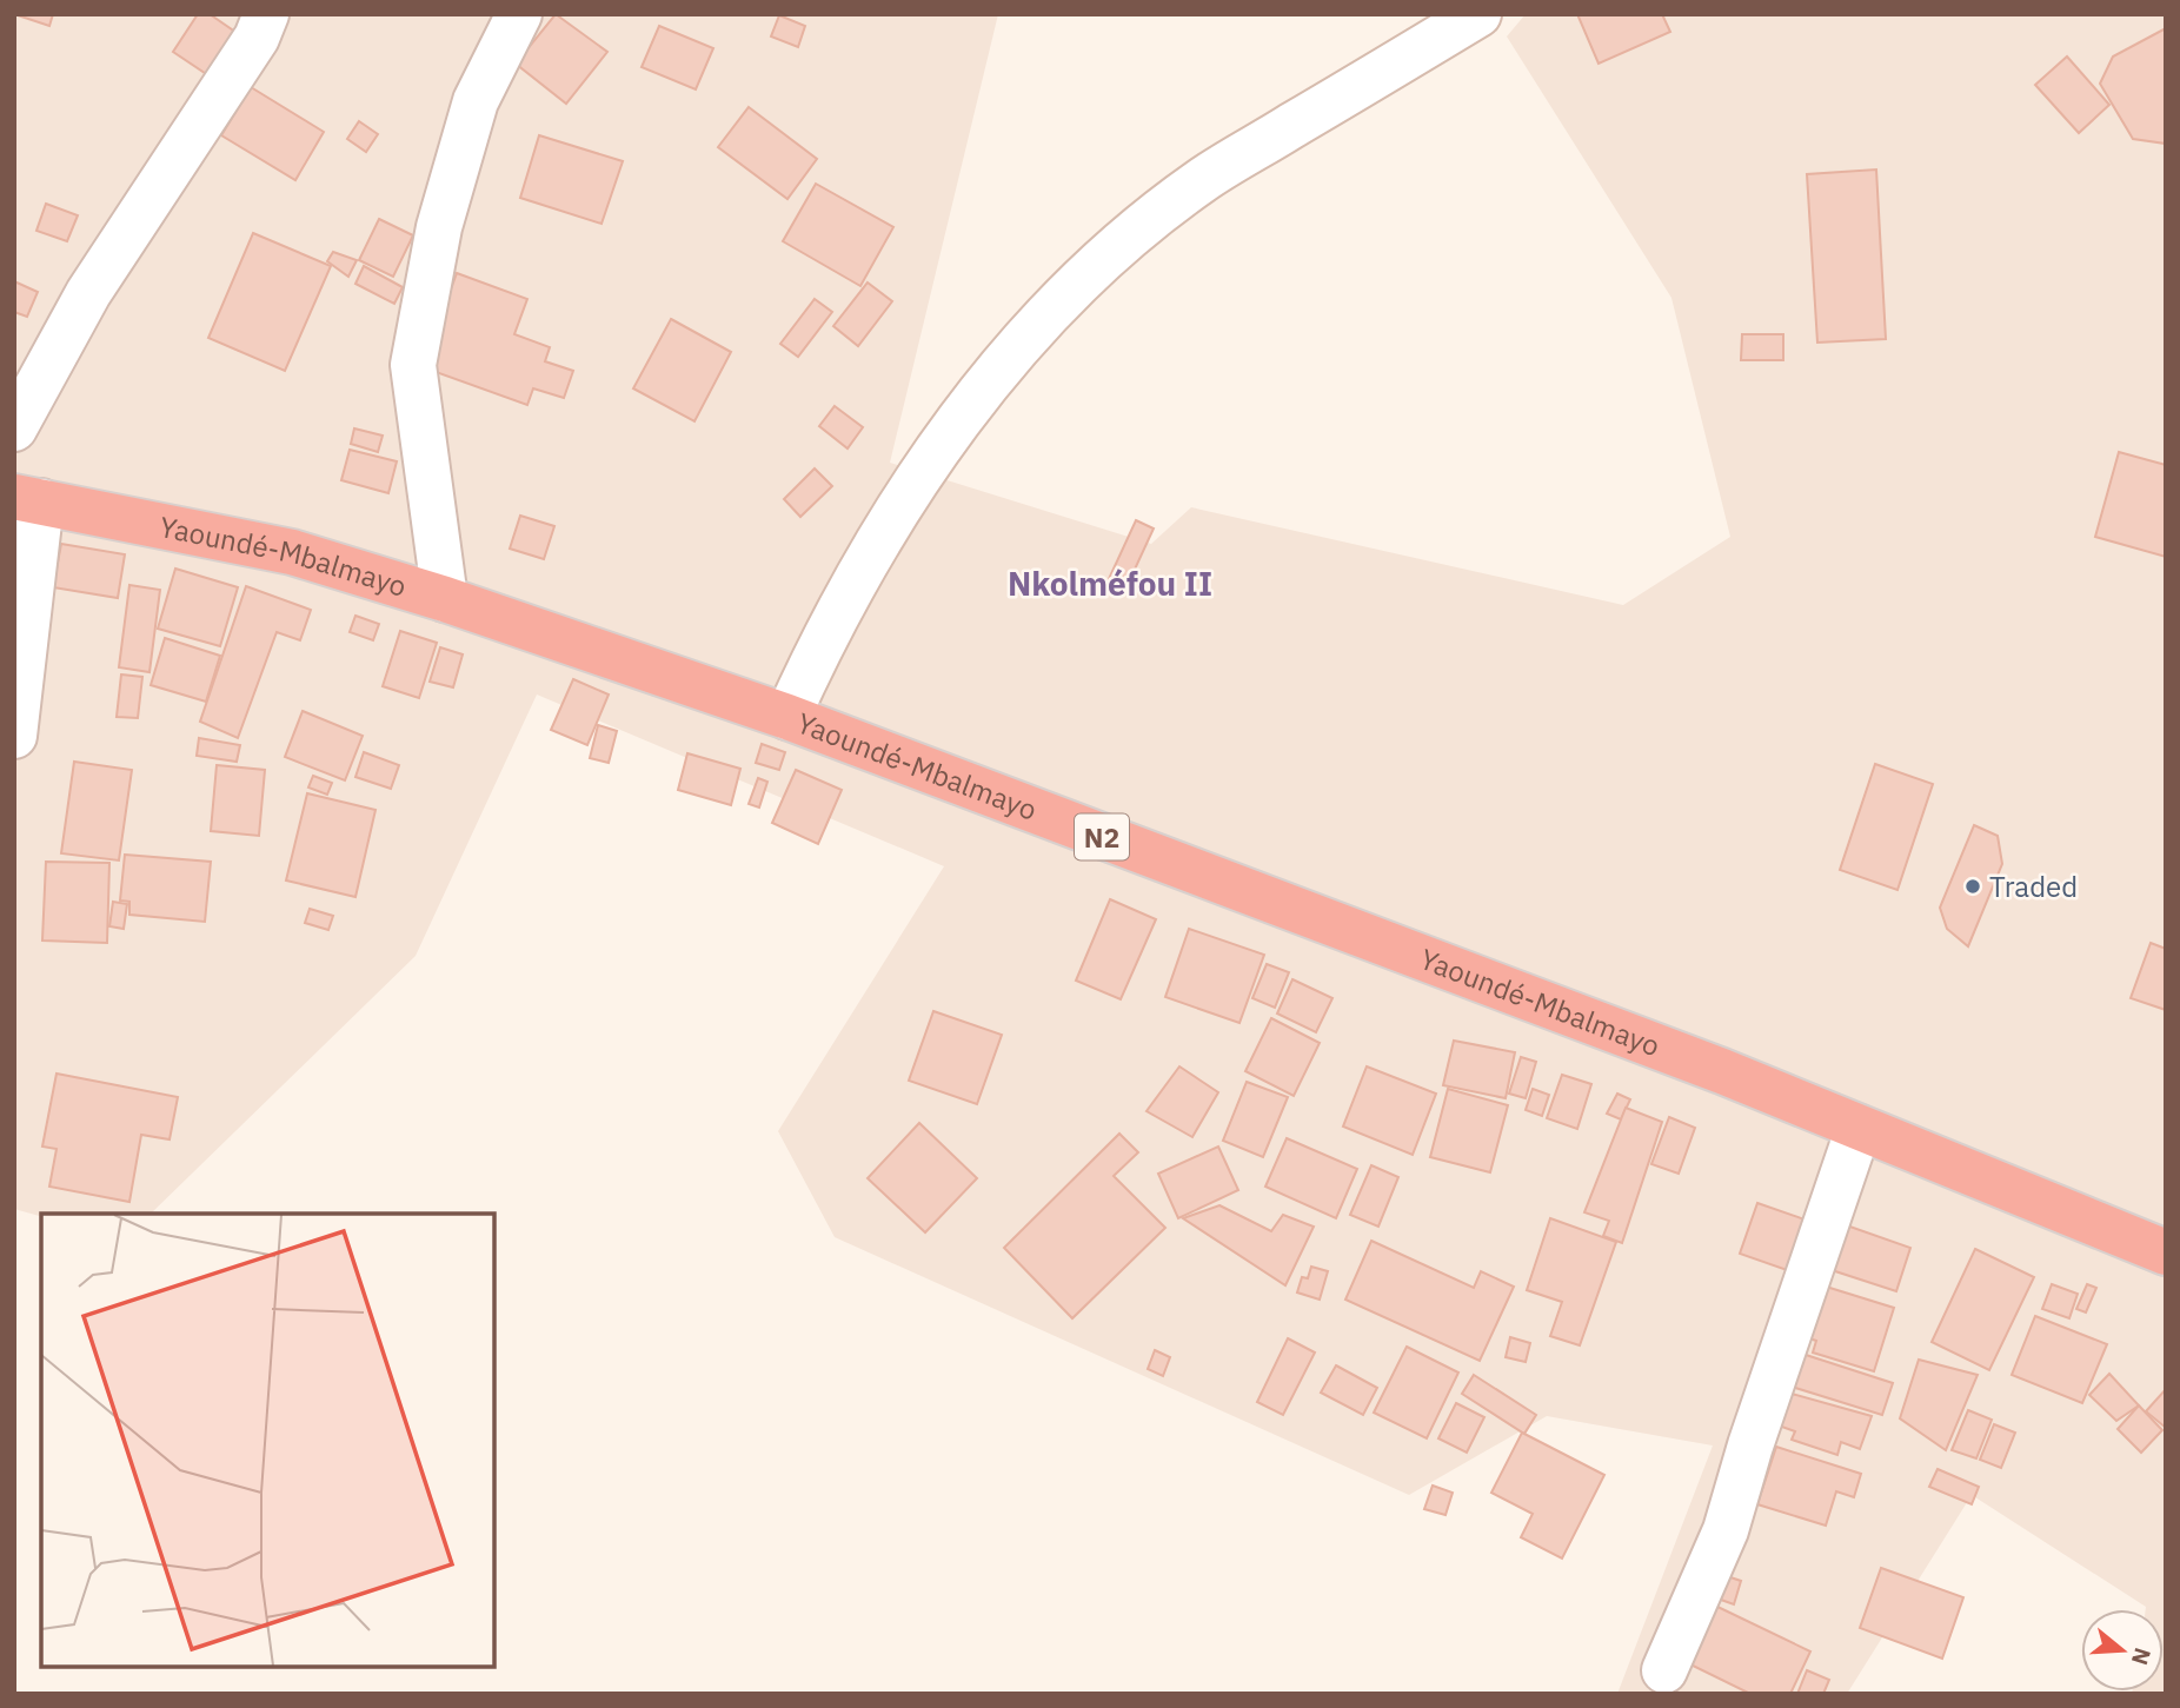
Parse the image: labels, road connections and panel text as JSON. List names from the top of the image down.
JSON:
{
  "streets": {
    "highway": ["Yaoundé-Mbalmayo", "N2"]
  },
  "districts": ["Nkolméfou II"],
  "places": ["Traded"],
  "north": "right"
}
